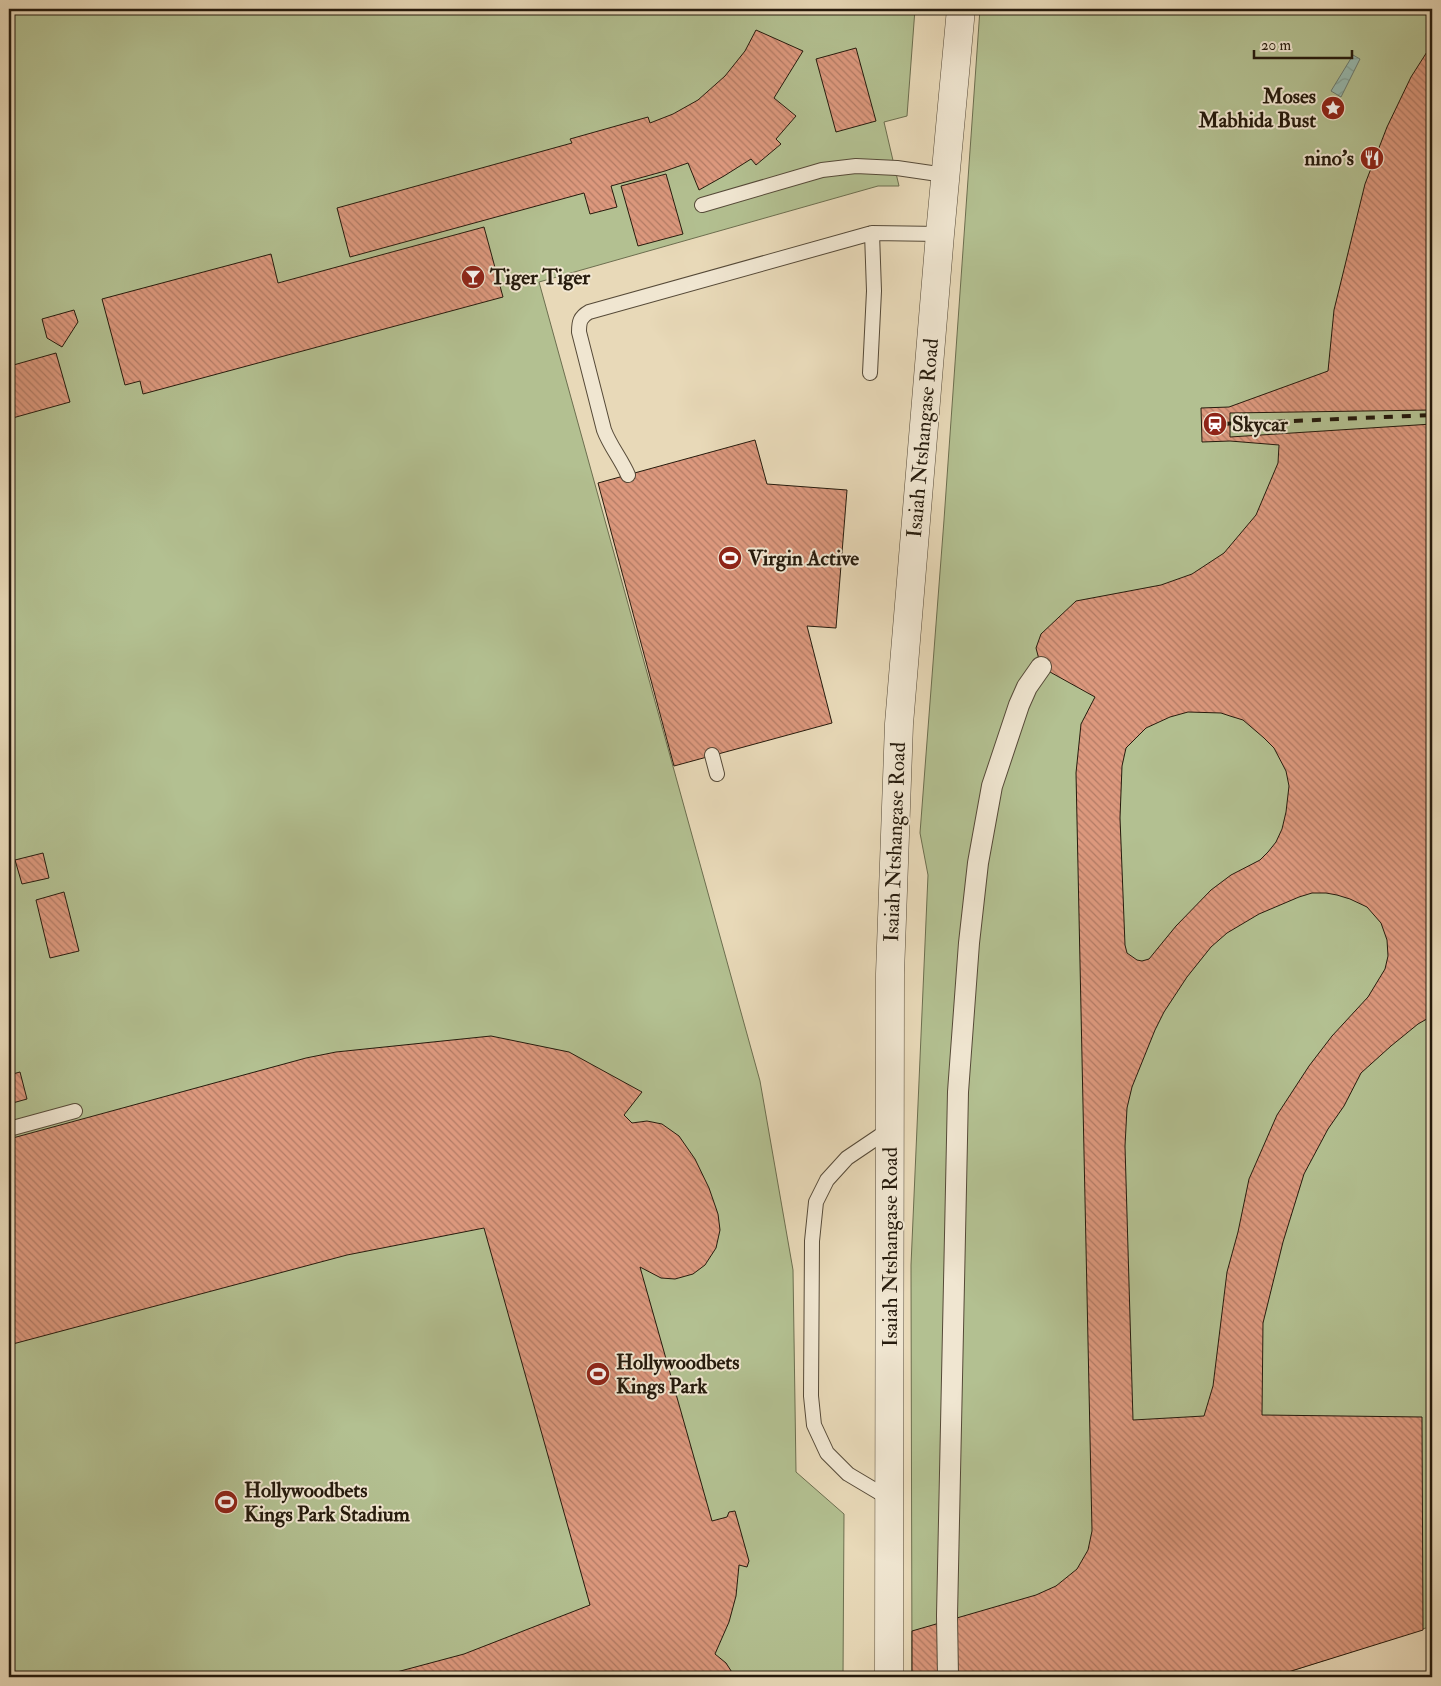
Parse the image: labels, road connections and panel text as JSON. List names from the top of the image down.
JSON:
{
  "streets": {
    "street": ["Isaiah Ntshangase Road"]
  },
  "places": {
    "place": ["Moses Mabhida Bust"],
    "restaurant": ["nino's"],
    "bar": ["Tiger Tiger"],
    "station": ["Skycar"],
    "sports": ["Virgin Active", "Hollywoodbets Kings Park", "Hollywoodbets Kings Park Stadium"]
  },
  "scale_bar": "20 m"
}
